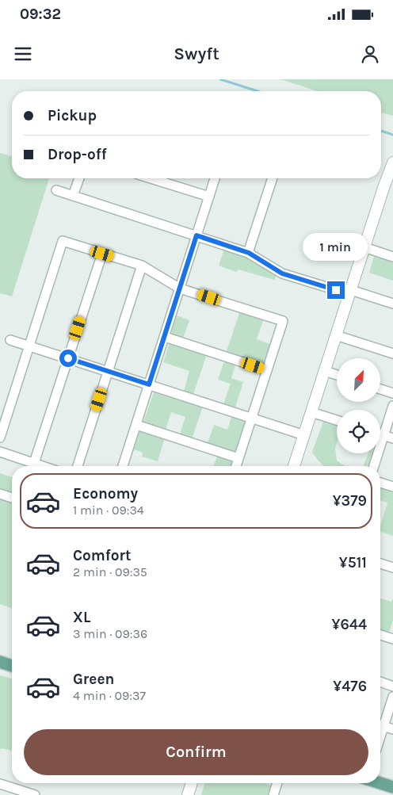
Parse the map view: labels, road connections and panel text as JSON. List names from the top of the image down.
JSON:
{
  "north": "top right",
  "page": {
    "status": "09:32",
    "header": "Swyft",
    "banner": ["Pickup", "Drop-off"],
    "bubble": "1 min",
    "list": [
      {
        "name": "Economy",
        "note": "1 min · 09:34",
        "value": "¥379"
      },
      {
        "name": "Comfort",
        "note": "2 min · 09:35",
        "value": "¥511"
      },
      {
        "name": "XL",
        "note": "3 min · 09:36",
        "value": "¥644"
      },
      {
        "name": "Green",
        "note": "4 min · 09:37",
        "value": "¥476"
      }
    ],
    "buttons": "Confirm"
  }
}
